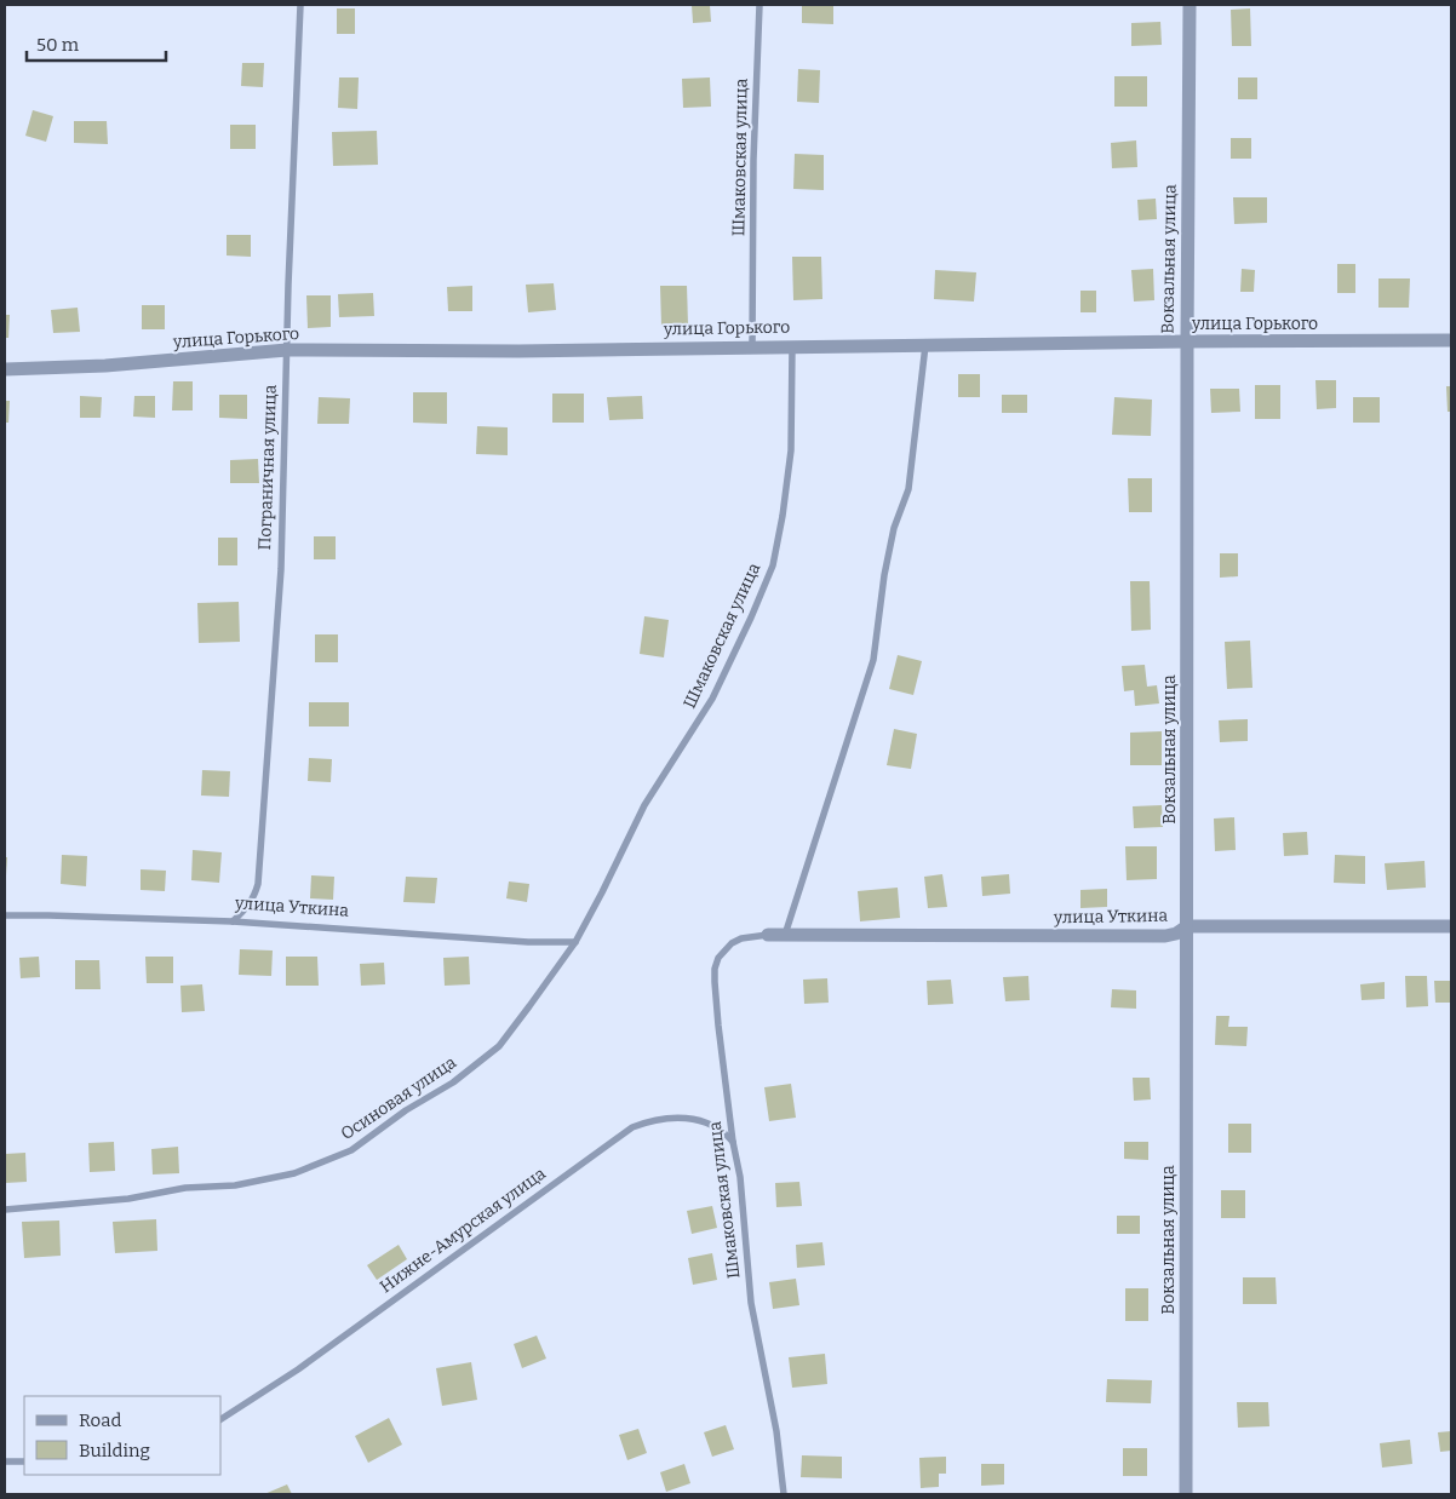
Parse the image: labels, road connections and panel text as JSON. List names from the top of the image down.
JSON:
{
  "streets": {
    "street": ["Вокзальная улица", "улица Горького", "улица Уткина"],
    "lane": [
      "Шмаковская улица",
      "Пограничная улица",
      "Осиновая улица",
      "Нижне-Амурская улица"
    ]
  },
  "crossings": [
    ["Шмаковская улица", "улица Горького"],
    ["Шмаковская улица", "улица Уткина"],
    ["Шмаковская улица", "Осиновая улица"],
    ["Шмаковская улица", "Нижне-Амурская улица"],
    ["Вокзальная улица", "улица Горького"],
    ["Вокзальная улица", "улица Уткина"],
    ["улица Горького", "Пограничная улица"],
    ["Пограничная улица", "улица Уткина"]
  ],
  "legend": ["Road", "Building"],
  "scale_bar": "50 m"
}
